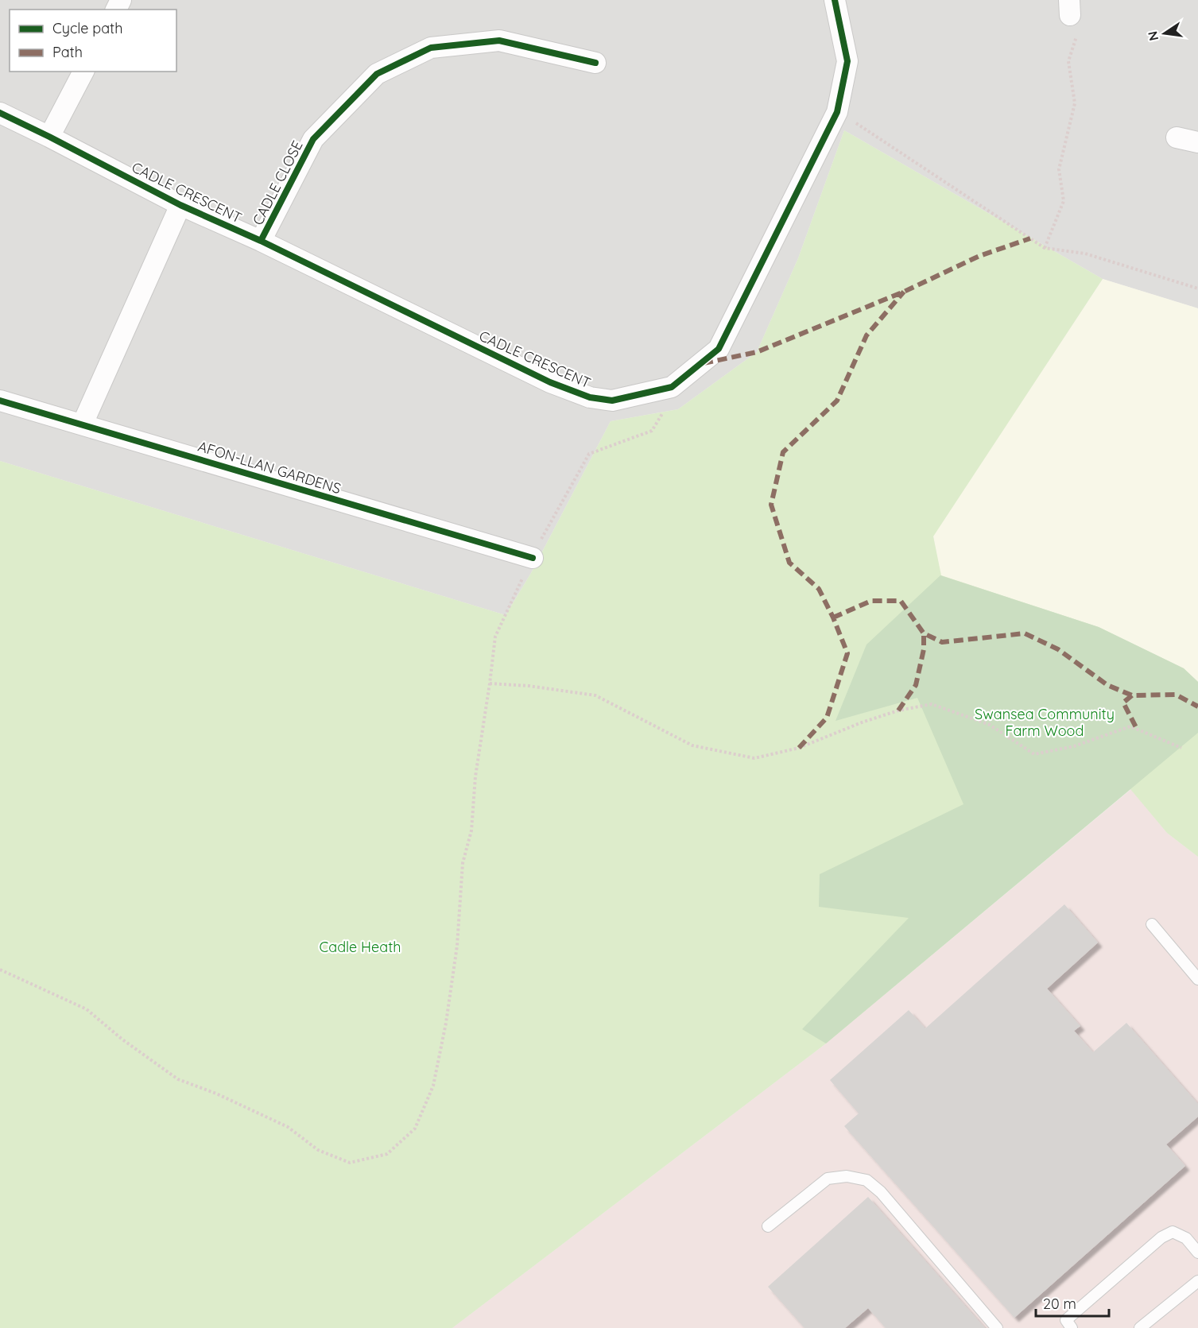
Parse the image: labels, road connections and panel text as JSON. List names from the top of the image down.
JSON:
{
  "streets": {
    "street": ["CADLE CLOSE", "CADLE CRESCENT", "AFON-LLAN GARDENS"]
  },
  "crossings": [
    ["CADLE CLOSE", "CADLE CRESCENT"]
  ],
  "parks": ["Swansea Community Farm Wood", "Cadle Heath"],
  "legend": ["Cycle path", "Path"],
  "scale_bar": "20 m",
  "north": "left"
}
